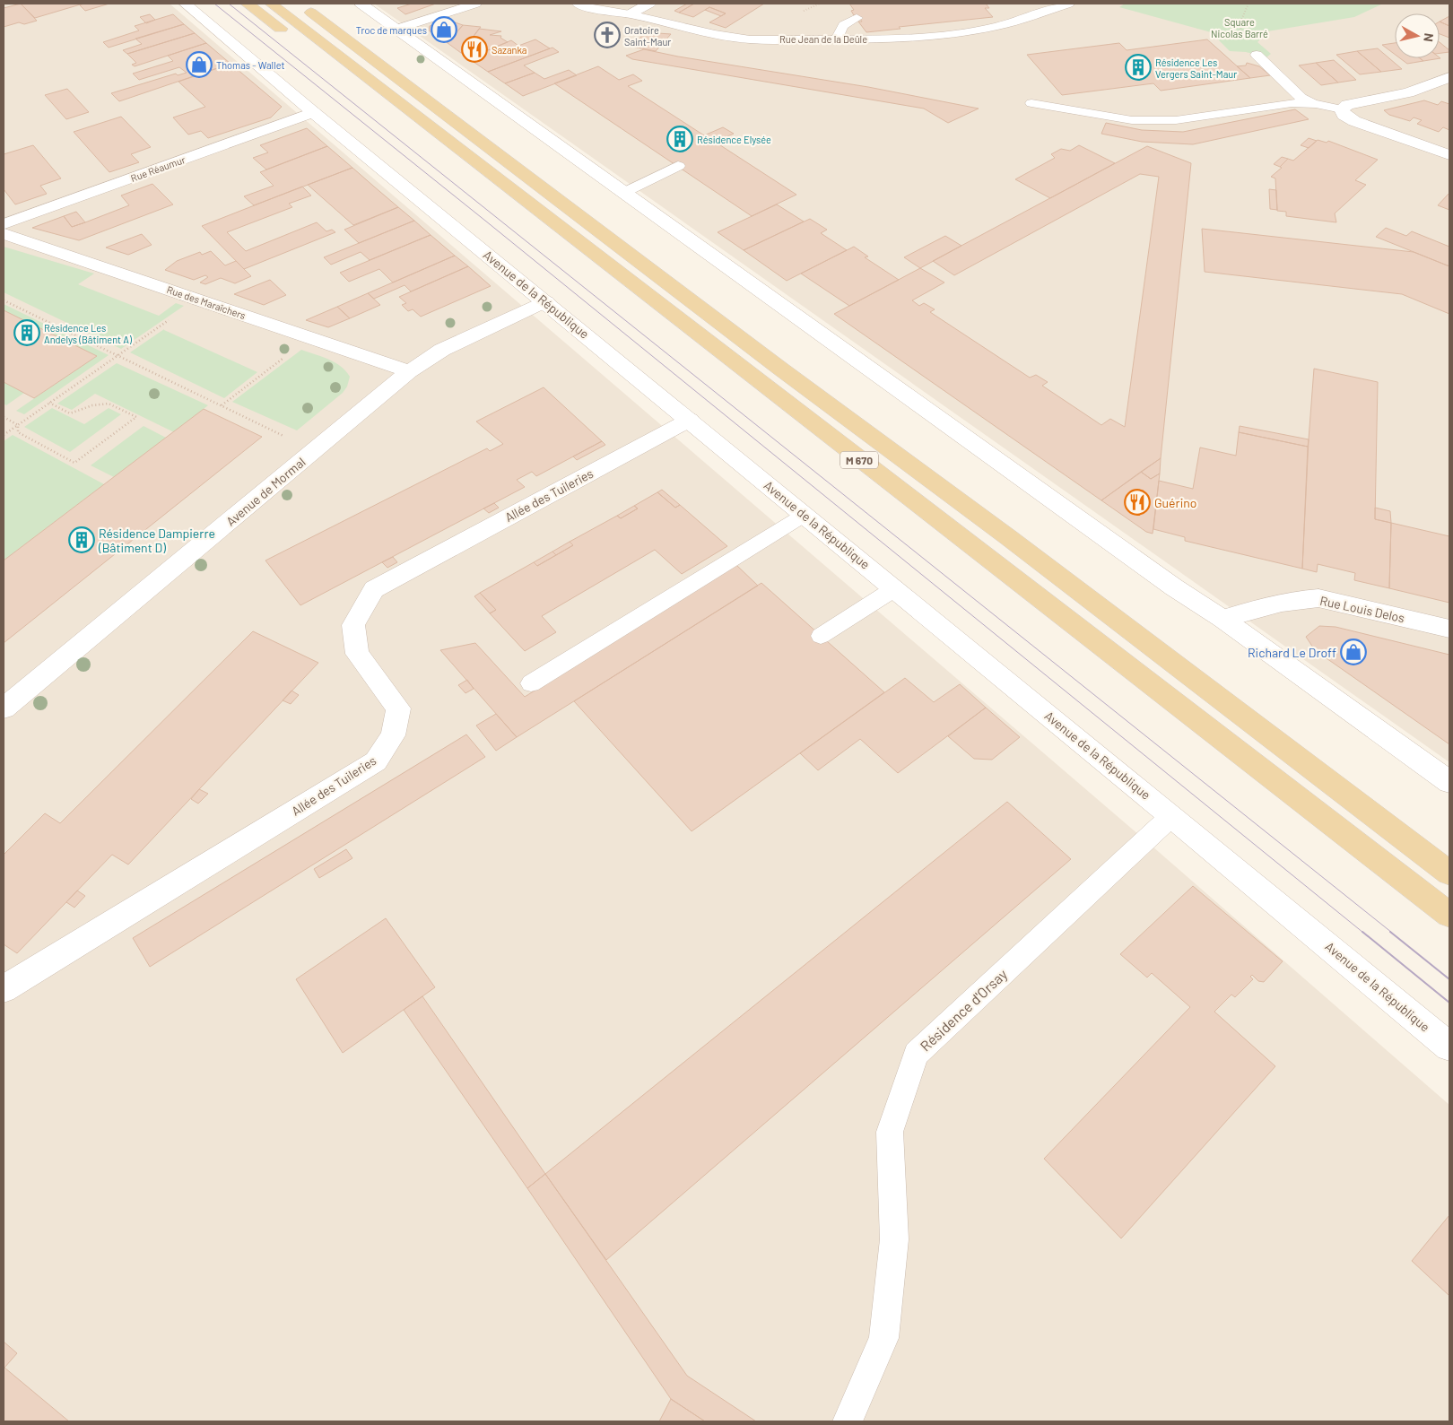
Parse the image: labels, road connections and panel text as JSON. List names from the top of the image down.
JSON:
{
  "streets": {
    "main road": ["M 670"],
    "street": [
      "Rue Réaumur",
      "Avenue de la République",
      "Rue des Maraîchers",
      "Avenue de Mormal",
      "Allée des Tuileries",
      "Rue Louis Delos"
    ],
    "lane": ["Rue Jean de la Deûle", "Résidence d'Orsay"]
  },
  "crossings": [
    ["Rue Réaumur", "Avenue de la République"],
    ["Avenue de la République", "Avenue de Mormal"],
    ["Avenue de la République", "Allée des Tuileries"],
    ["Avenue de la République", "Résidence d'Orsay"],
    ["Rue des Maraîchers", "Avenue de Mormal"]
  ],
  "parks": ["Square Nicolas Barré"],
  "places": {
    "shop": ["Troc de marques", "Thomas - Wallet", "Richard Le Droff"],
    "church": ["Oratoire Saint-Maur"],
    "restaurant": ["Sazanka", "Guérino"],
    "building": [
      "Résidence Les Vergers Saint-Maur",
      "Résidence Elysée",
      "Résidence Les Andelys (Bâtiment A)",
      "Résidence Dampierre (Bâtiment D)"
    ]
  },
  "north": "right"
}
